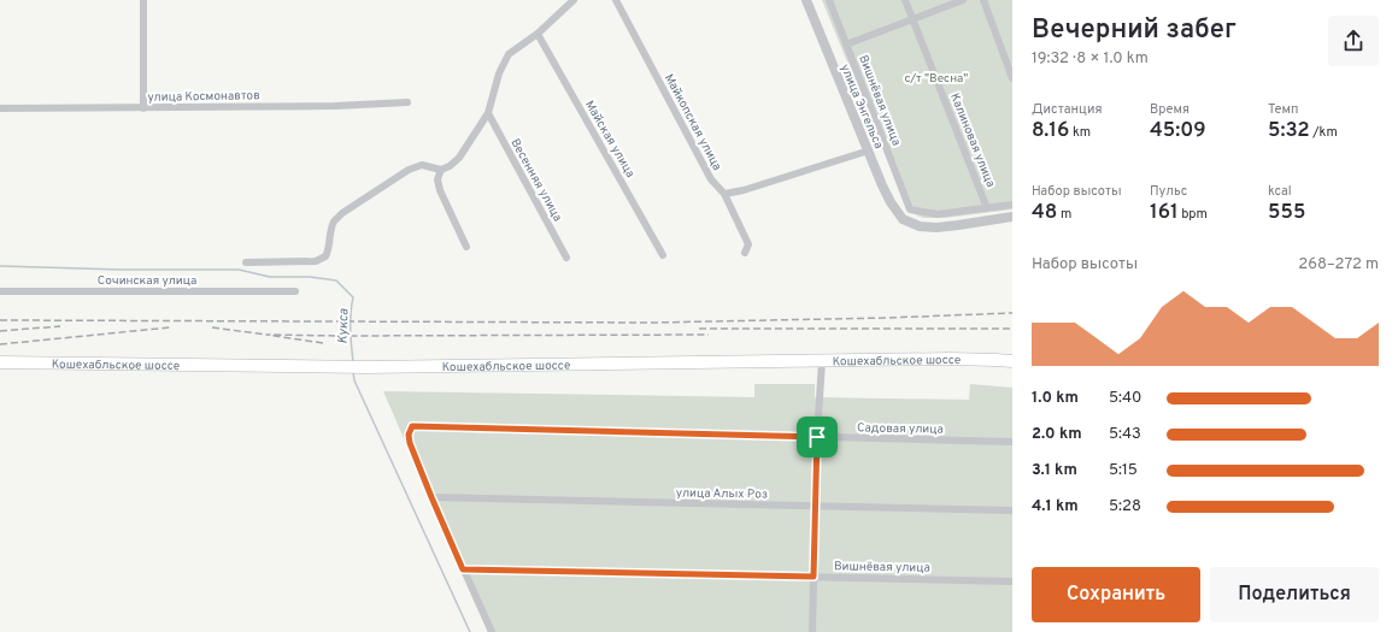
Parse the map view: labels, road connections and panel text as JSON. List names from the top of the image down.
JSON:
{
  "streets": {
    "main road": ["Кошехабльское шоссе"],
    "street": [
      "улица Космонавтов",
      "Вишнёвая улица",
      "улица Энгельса",
      "Майкопская улица",
      "Майская улица",
      "Калиновая улица",
      "Весенняя улица",
      "Сочинская улица",
      "Садовая улица",
      "улица Алых Роз"
    ]
  },
  "crossings": [
    ["Вишнёвая улица", "Калиновая улица"],
    ["Садовая улица", "улица Алых Роз"]
  ],
  "water": ["Кукса"],
  "parks": ["с/т \"Весна\""],
  "page": {
    "heading": ["Вечерний забег", "19:32 · 8 × 1.0 km"],
    "stats": [
      ["Дистанция", "8.16 km"],
      ["Время", "45:09"],
      ["Темп", "5:32 /km"],
      ["Набор высоты", "48 m"],
      ["Пульс", "161 bpm"],
      ["kcal", "555"]
    ],
    "chart": ["Набор высоты", "268–272 m"],
    "list": [
      {
        "name": "1.0 km",
        "note": "5:40"
      },
      {
        "name": "2.0 km",
        "note": "5:43"
      },
      {
        "name": "3.1 km",
        "note": "5:15"
      },
      {
        "name": "4.1 km",
        "note": "5:28"
      }
    ],
    "buttons": ["Сохранить", "Поделиться"]
  }
}
